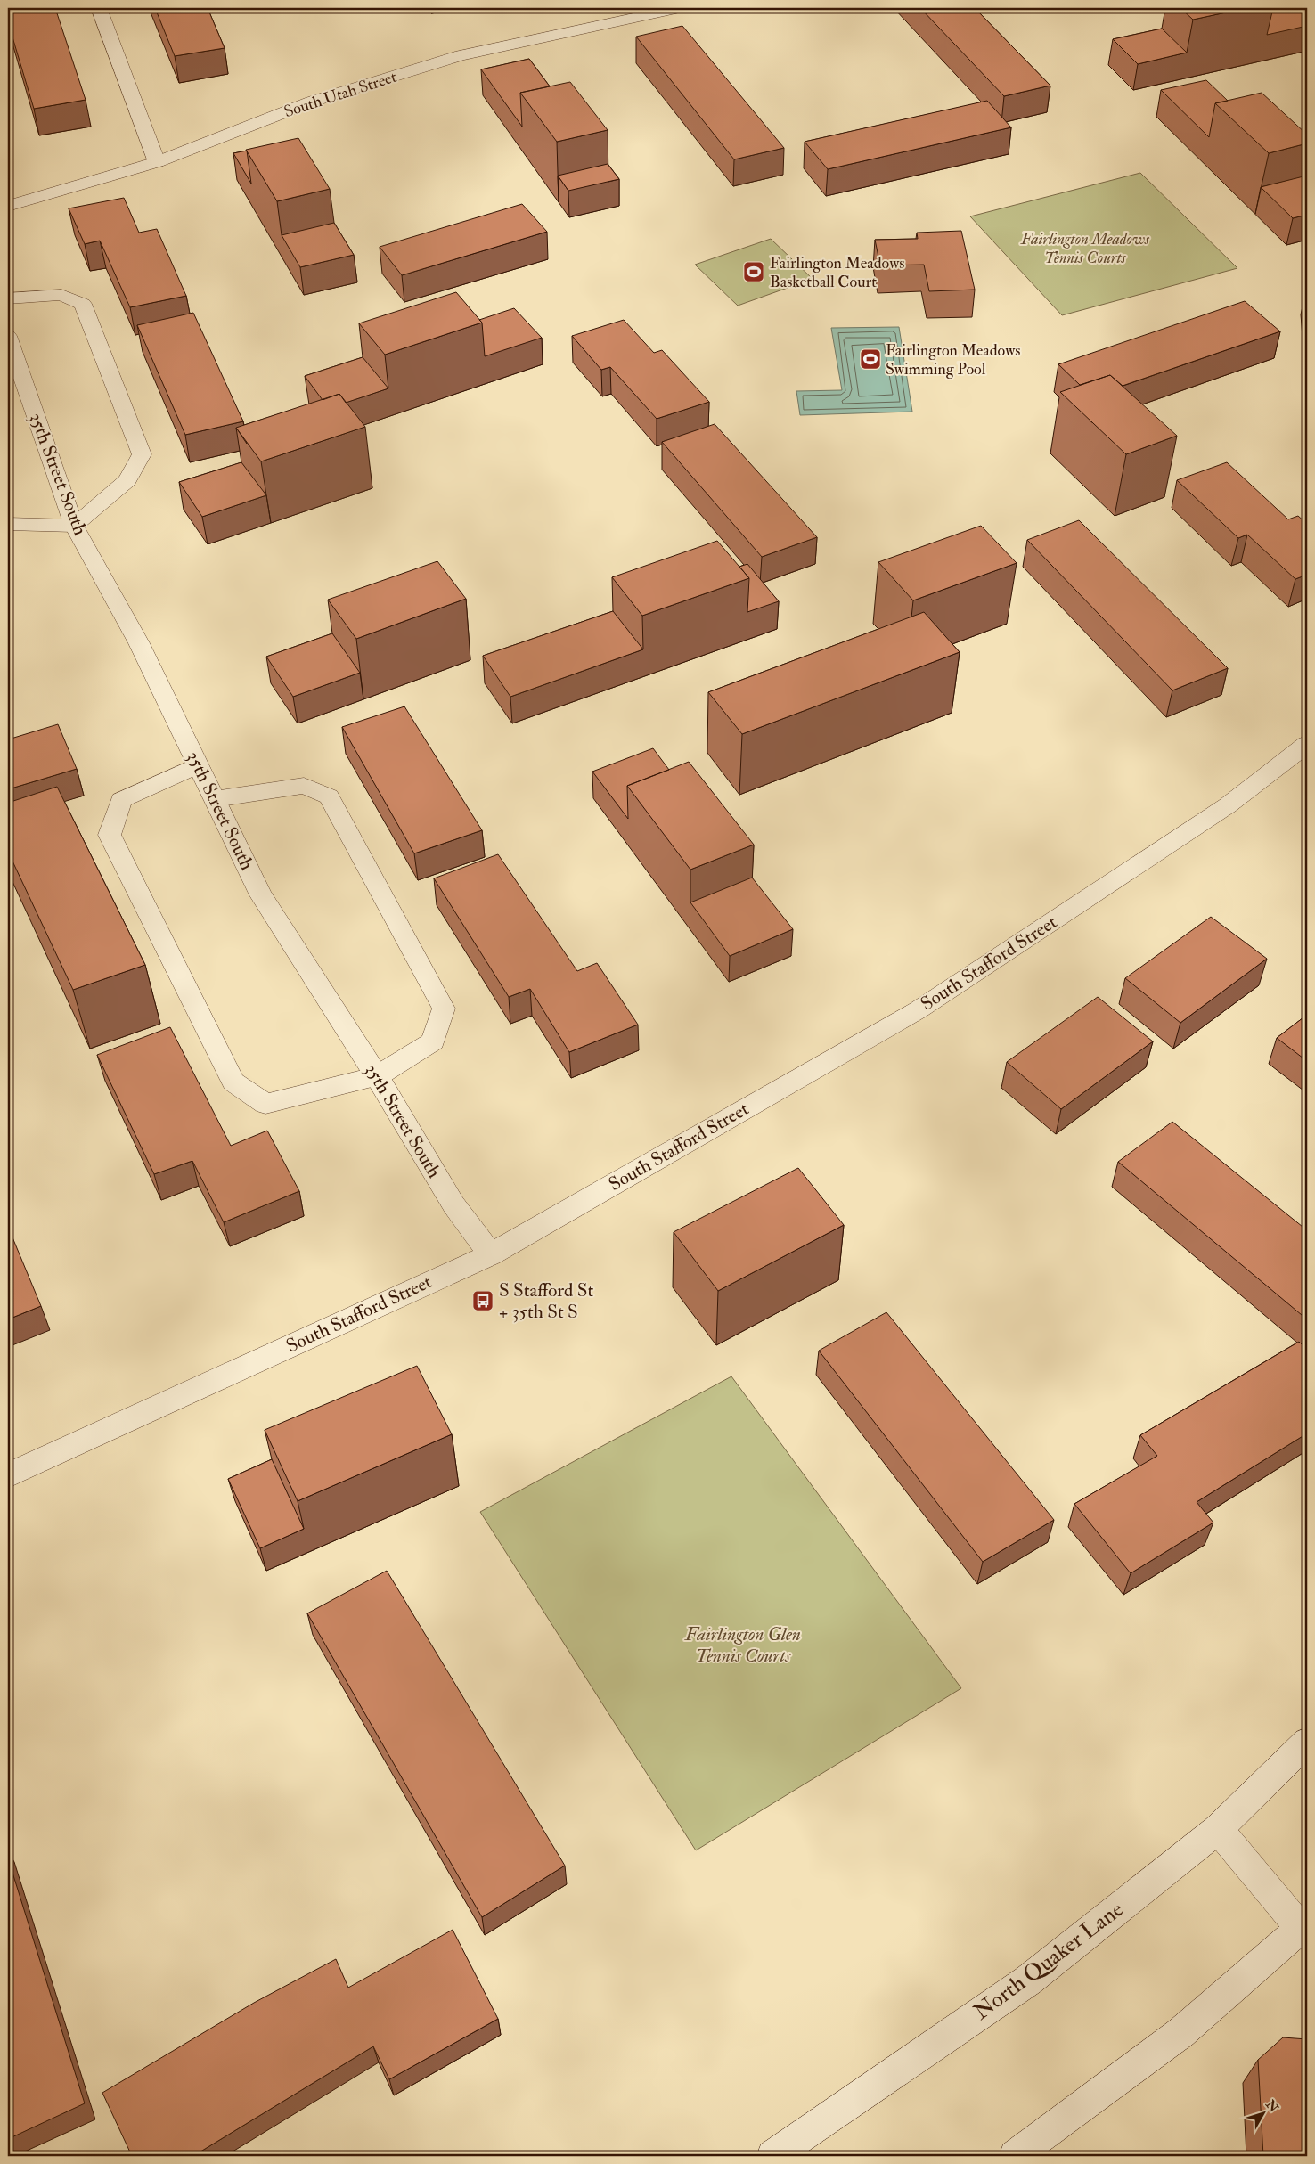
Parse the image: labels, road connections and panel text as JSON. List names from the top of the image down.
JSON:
{
  "streets": {
    "street": [
      "South Utah Street",
      "35th Street South",
      "South Stafford Street",
      "North Quaker Lane"
    ]
  },
  "crossings": [
    ["35th Street South", "South Stafford Street"]
  ],
  "parks": ["Fairlington Meadows Tennis Courts", "Fairlington Glen Tennis Courts"],
  "places": {
    "sports": ["Fairlington Meadows Basketball Court", "Fairlington Meadows Swimming Pool"],
    "bus stop": ["S Stafford St + 35th St S"]
  },
  "north": "top right"
}
